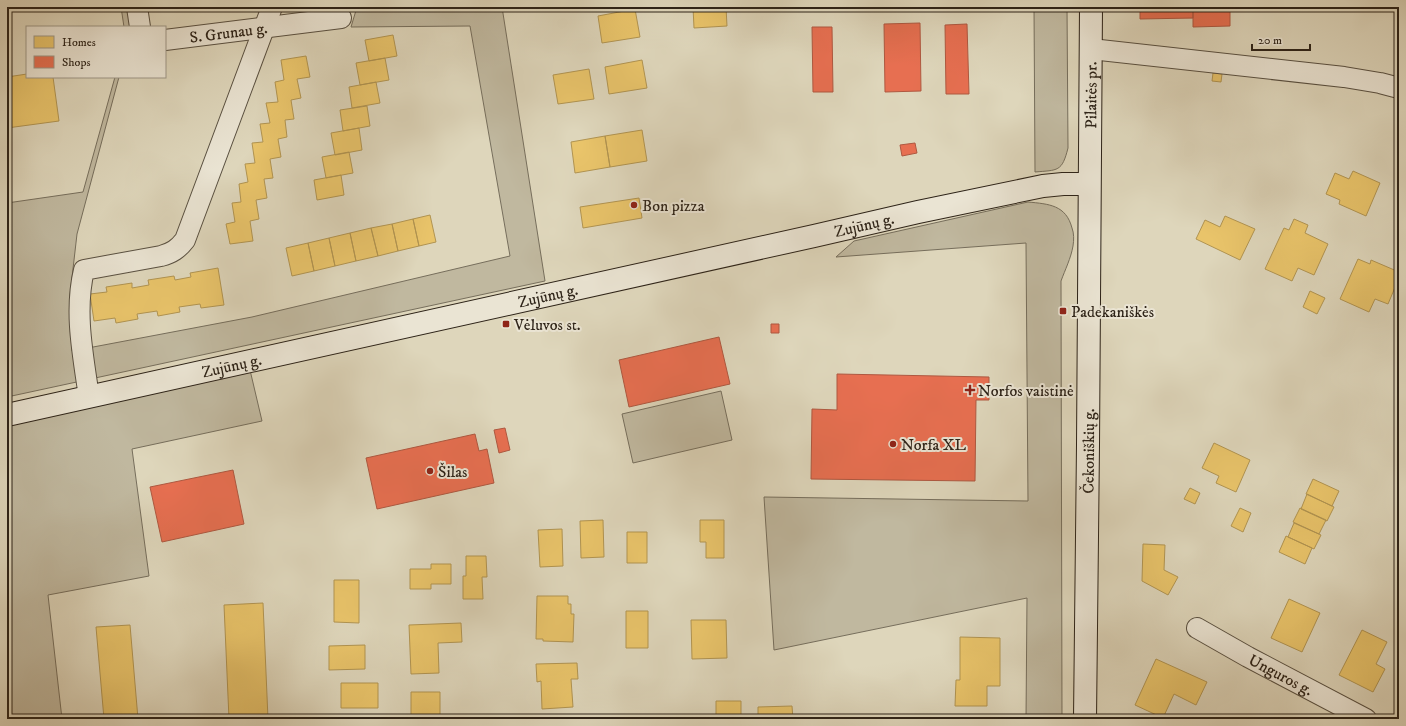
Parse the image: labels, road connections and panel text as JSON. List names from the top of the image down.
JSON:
{
  "streets": {
    "main road": ["Pilaitės pr.", "Zujūnų g.", "Čekoniškių g."],
    "street": ["S. Grunau g.", "Unguros g."]
  },
  "crossings": [
    ["Pilaitės pr.", "Zujūnų g."],
    ["Pilaitės pr.", "Čekoniškių g."],
    ["Zujūnų g.", "Čekoniškių g."]
  ],
  "places": {
    "other": ["Bon pizza", "Norfa XL", "Šilas"],
    "transit": ["Padekaniškės", "Vėluvos st."],
    "health": ["Norfos vaistinė"]
  },
  "legend": ["Homes", "Shops"],
  "scale_bar": "20 m"
}
